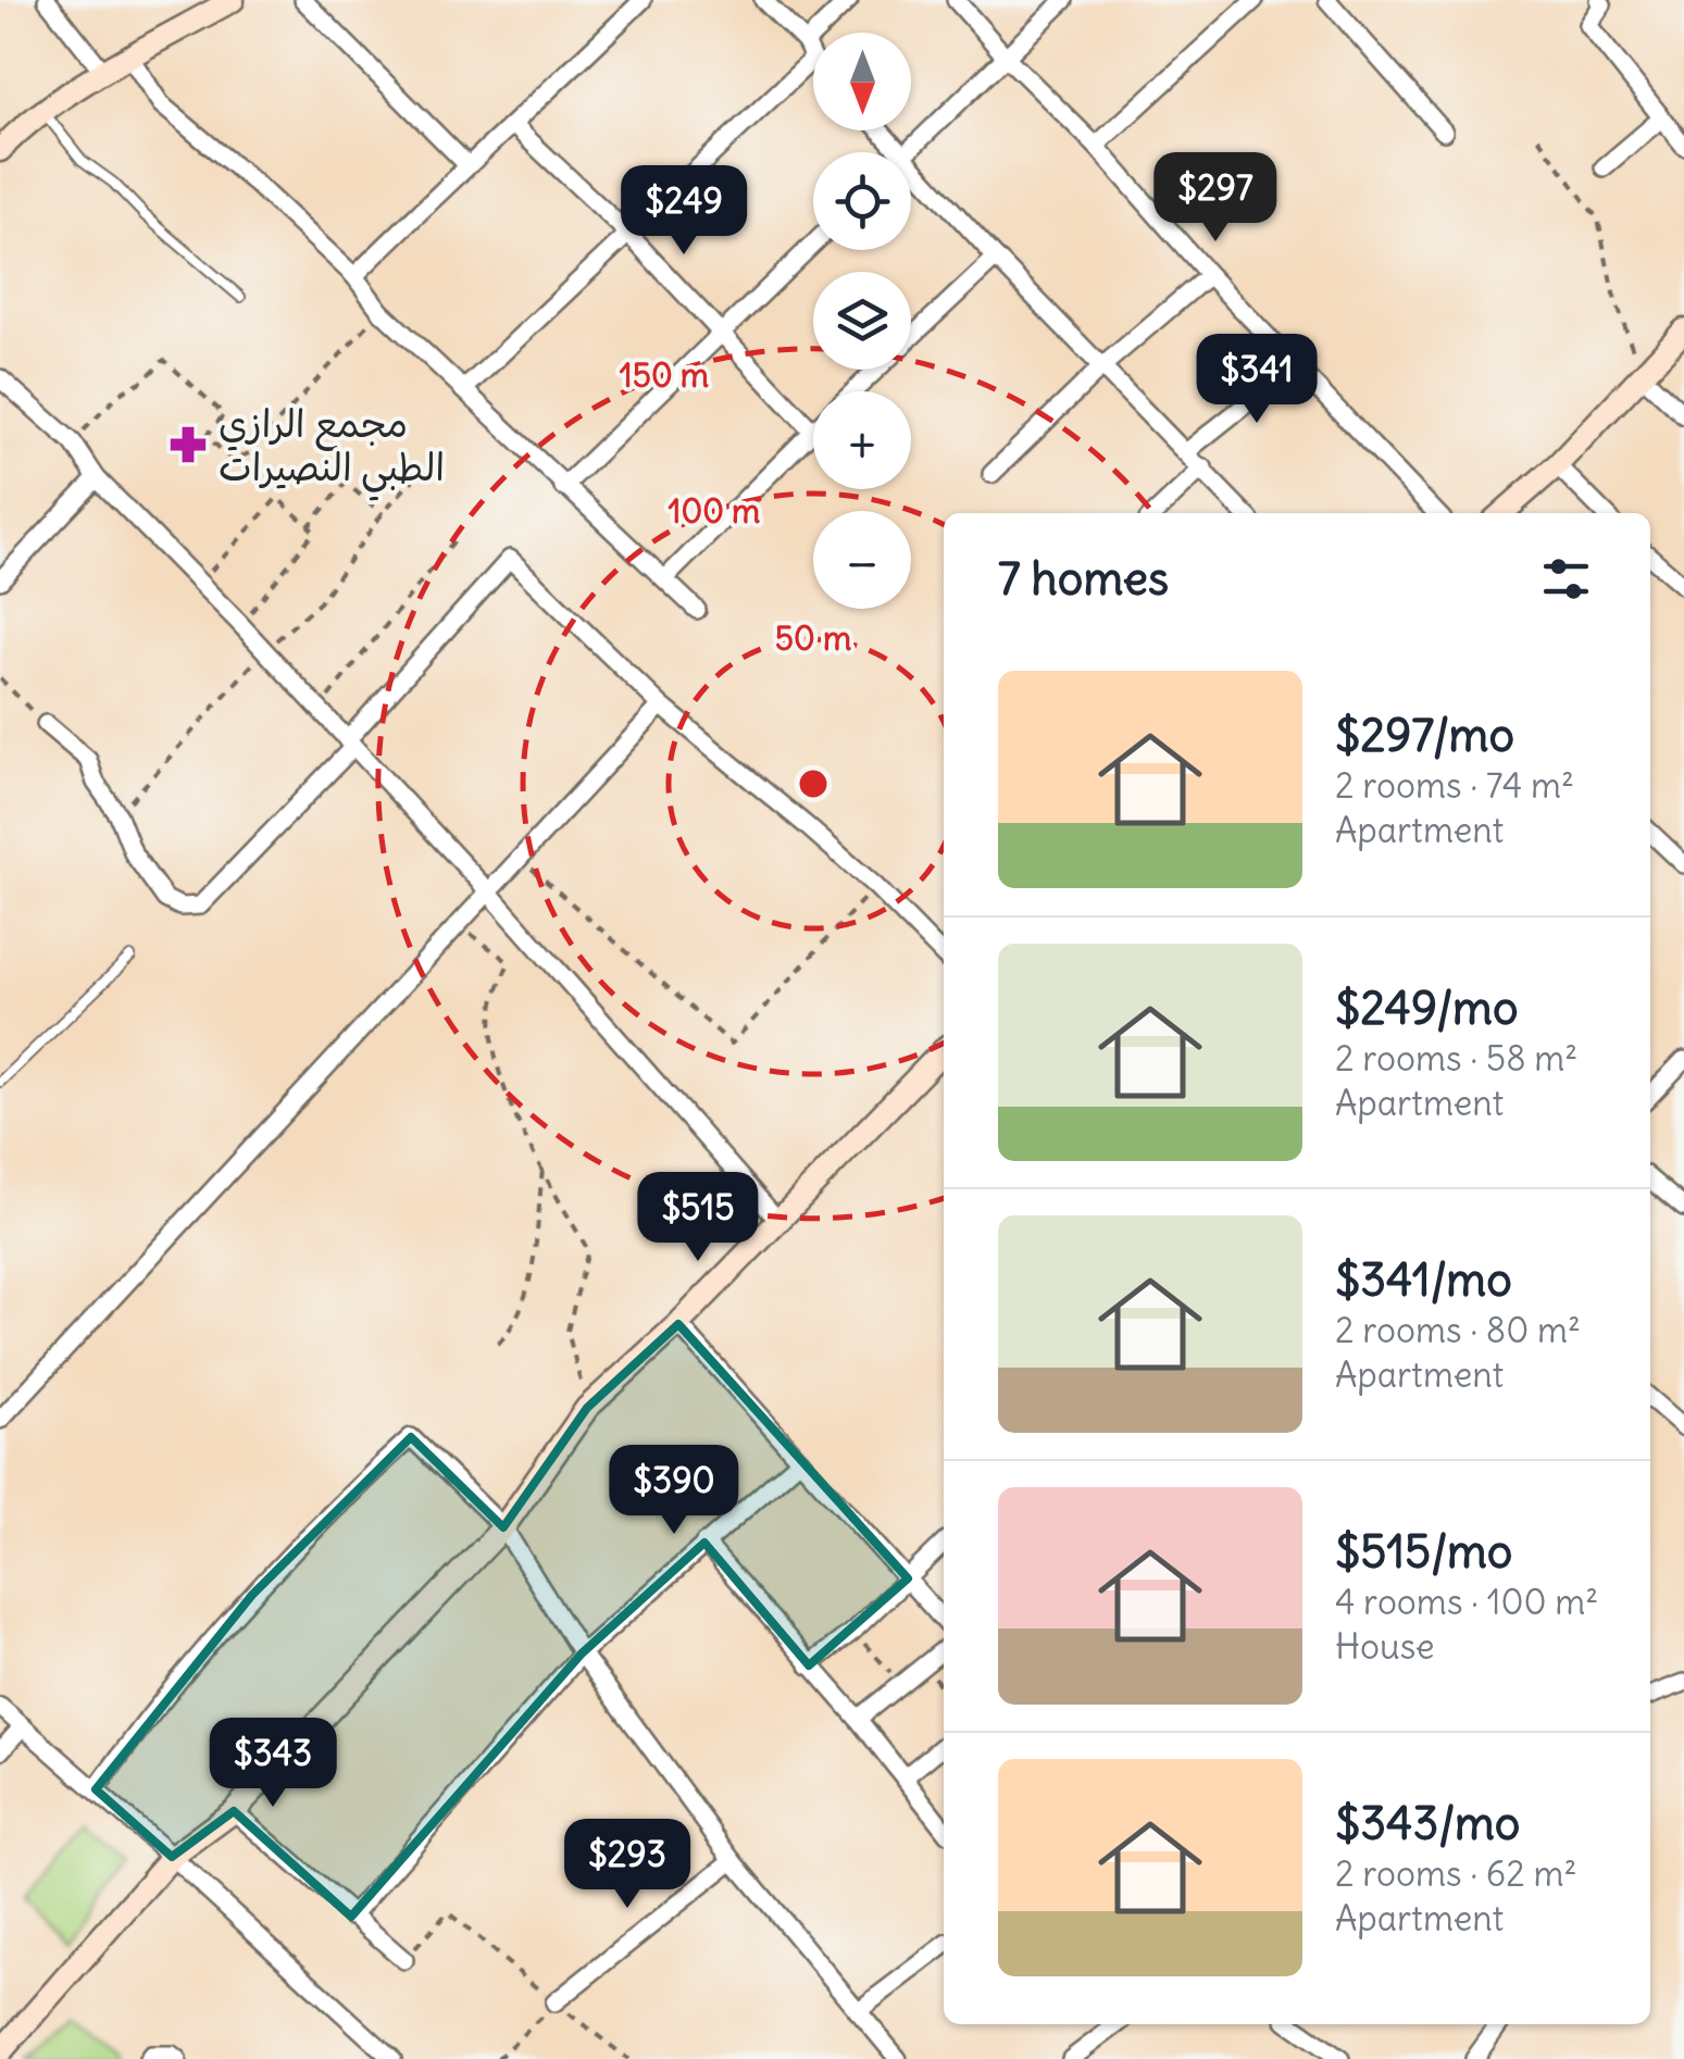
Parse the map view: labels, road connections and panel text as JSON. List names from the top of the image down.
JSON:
{
  "places": {
    "pharmacy": ["مجمع الرازي الطبي النصيرات"]
  },
  "north": "bottom",
  "page": {
    "map_buttons": ["+", "−"],
    "price": [
      "$297",
      "$249",
      "$341",
      "$515",
      "$390",
      "$343",
      "$293"
    ],
    "heading": "7 homes",
    "list": [
      {
        "name": "$297/mo",
        "note": "2 rooms · 74 m² · Apartment"
      },
      {
        "name": "$249/mo",
        "note": "2 rooms · 58 m² · Apartment"
      },
      {
        "name": "$341/mo",
        "note": "2 rooms · 80 m² · Apartment"
      },
      {
        "name": "$515/mo",
        "note": "4 rooms · 100 m² · House"
      },
      {
        "name": "$343/mo",
        "note": "2 rooms · 62 m² · Apartment"
      }
    ]
  },
  "rings": ["150 m", "100 m", "50 m"]
}
